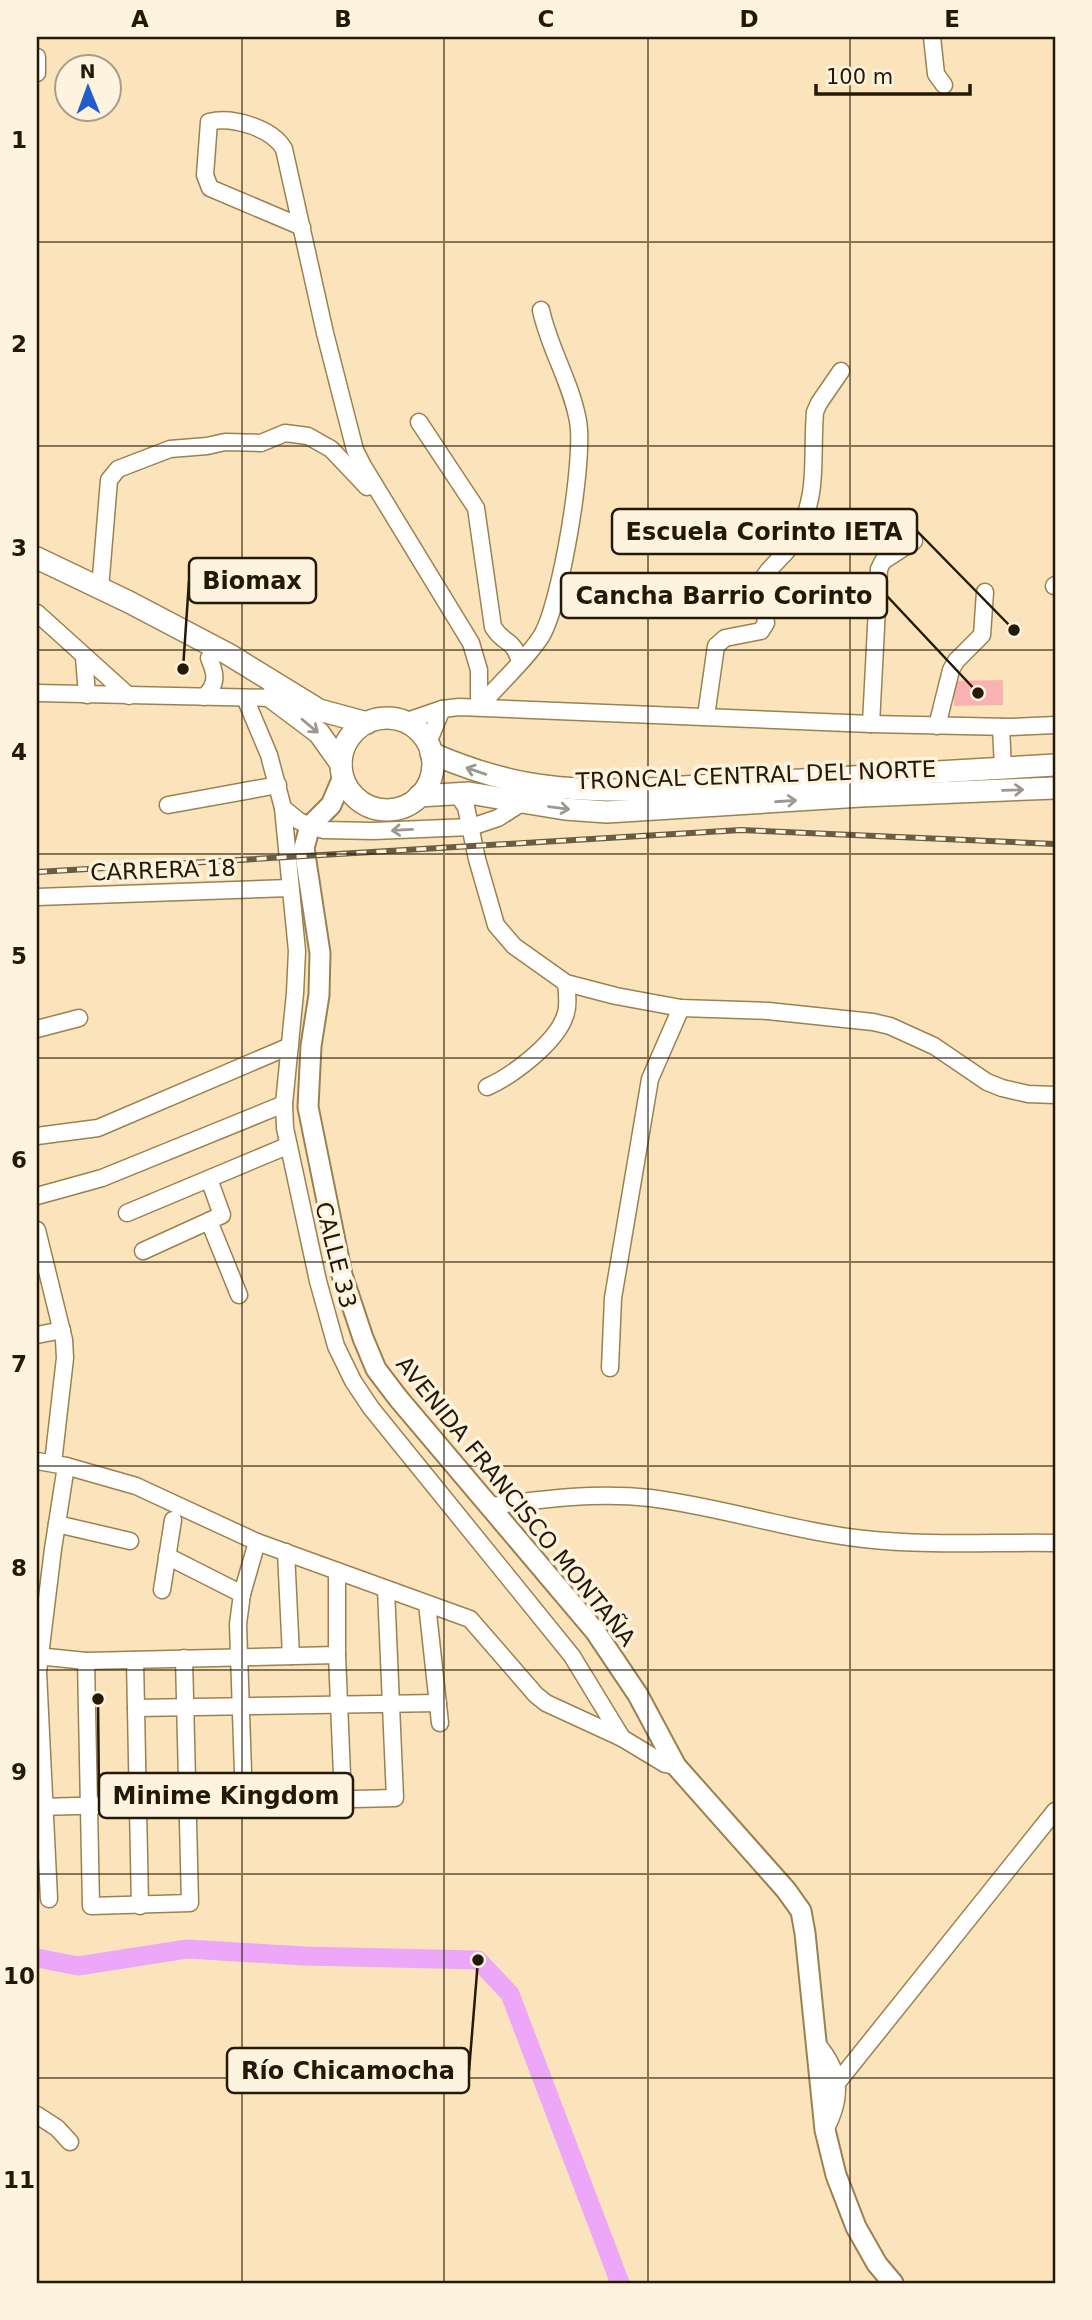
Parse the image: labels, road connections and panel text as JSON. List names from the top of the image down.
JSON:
{
  "streets": {
    "highway": ["TRONCAL CENTRAL DEL NORTE"],
    "main road": ["AVENIDA FRANCISCO MONTAÑA"],
    "street": ["CARRERA 18", "CALLE 33"]
  },
  "crossings": [
    ["CARRERA 18", "CALLE 33"]
  ],
  "places": [
    "Escuela Corinto IETA",
    "Biomax",
    "Cancha Barrio Corinto",
    "Minime Kingdom",
    "Río Chicamocha"
  ],
  "scale_bar": "100 m",
  "north": "top",
  "grid": {
    "columns": [
      "A",
      "B",
      "C",
      "D",
      "E"
    ],
    "rows": [
      "1",
      "2",
      "3",
      "4",
      "5",
      "6",
      "7",
      "8",
      "9",
      "10",
      "11"
    ]
  }
}
